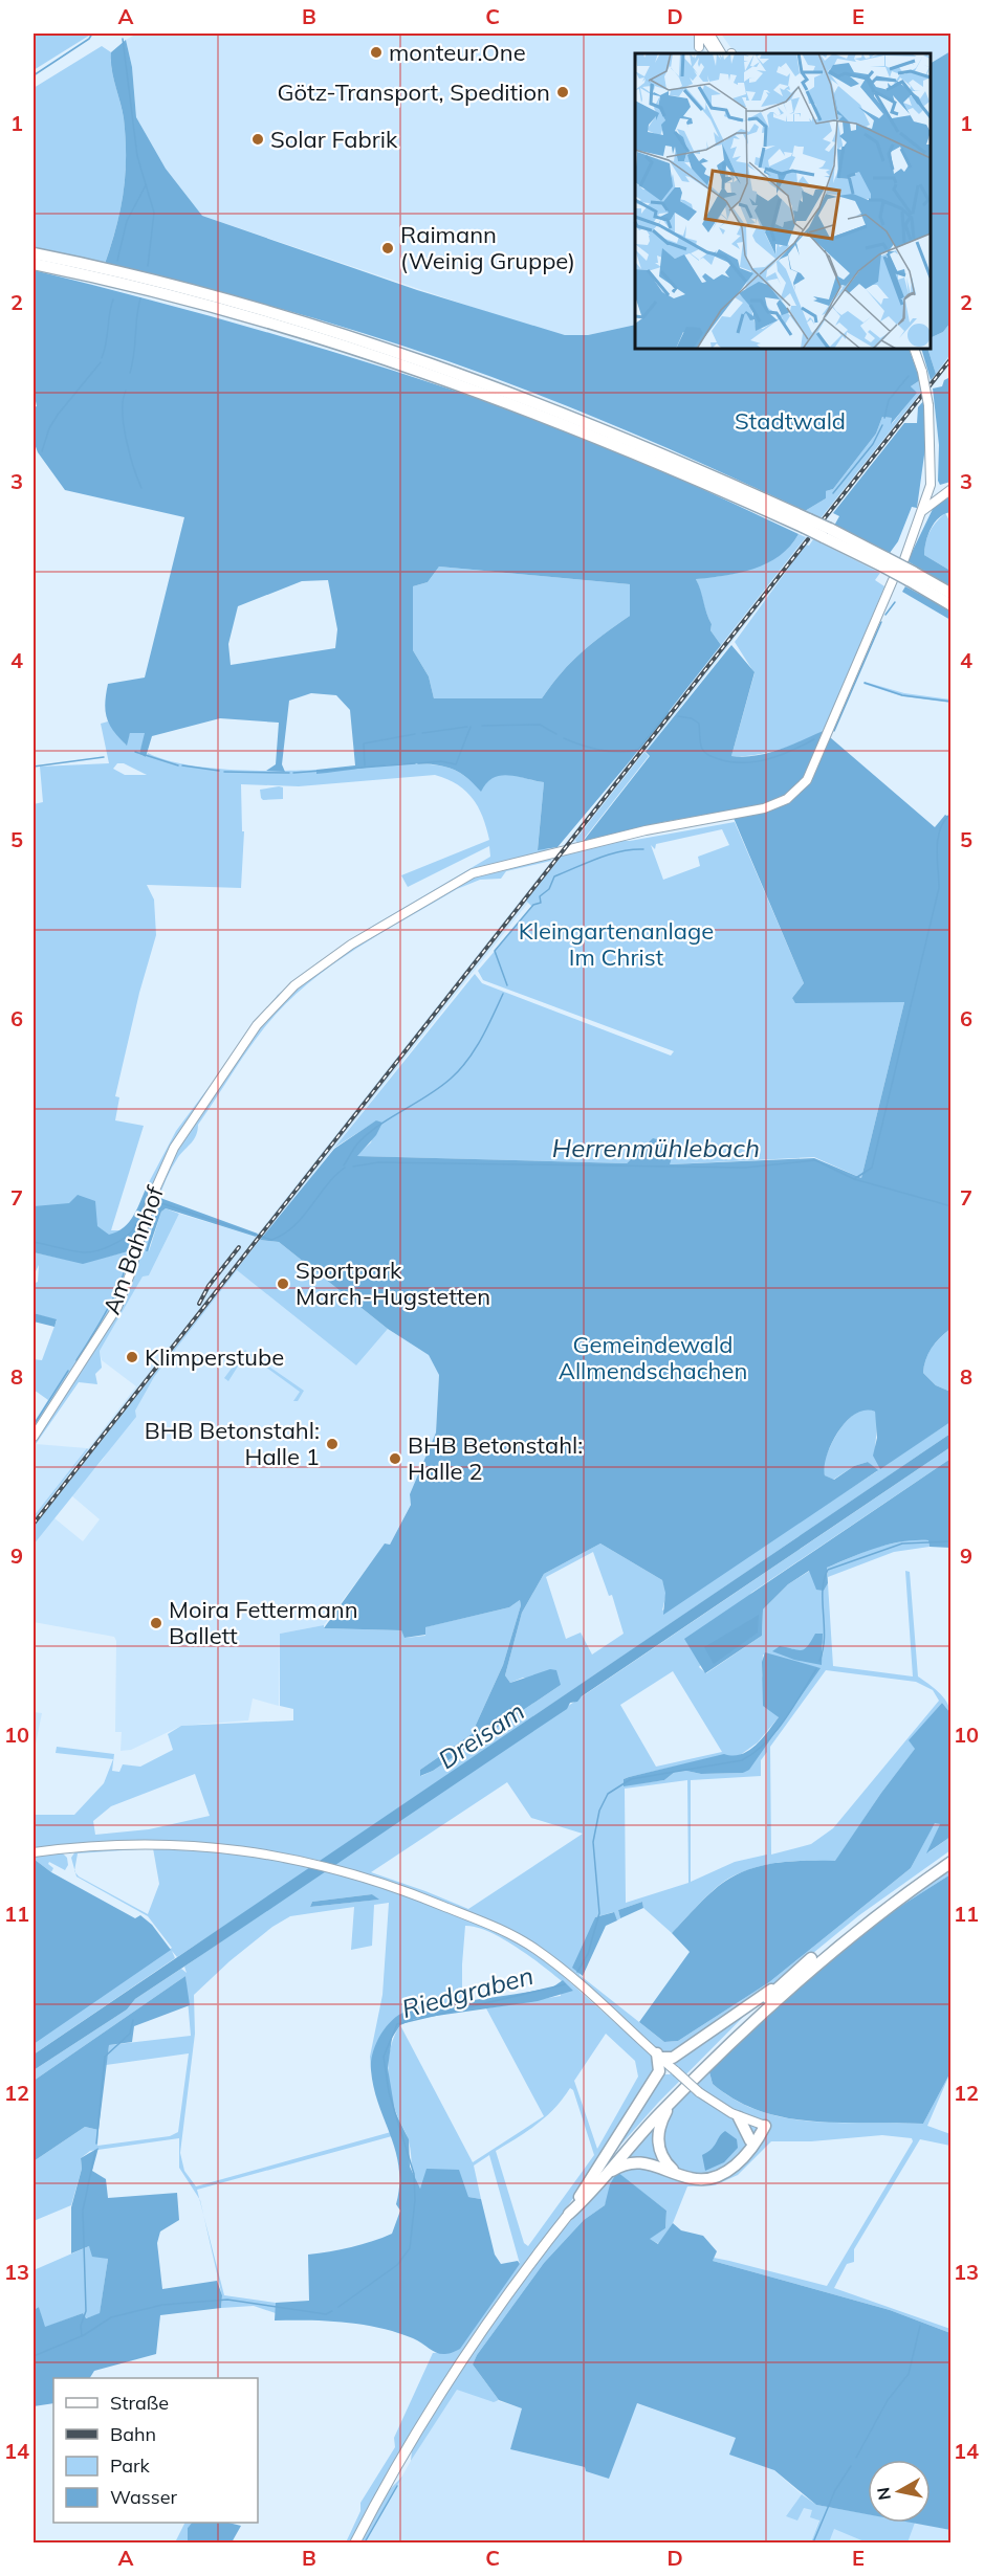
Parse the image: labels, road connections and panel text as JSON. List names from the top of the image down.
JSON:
{
  "streets": {
    "main road": ["Am Bahnhof"]
  },
  "water": ["Herrenmühlebach", "Dreisam", "Riedgraben"],
  "parks": ["Stadtwald", "Kleingartenanlage Im Christ", "Gemeindewald Allmendschachen"],
  "places": [
    "monteur.One",
    "Götz-Transport, Spedition",
    "Solar Fabrik",
    "Raimann (Weinig Gruppe)",
    "Sportpark March-Hugstetten",
    "Klimperstube",
    "BHB Betonstahl: Halle 1",
    "BHB Betonstahl: Halle 2",
    "Moira Fettermann Ballett"
  ],
  "legend": [
    "Straße",
    "Bahn",
    "Park",
    "Wasser"
  ],
  "north": "left",
  "grid": {
    "columns": [
      "A",
      "B",
      "C",
      "D",
      "E"
    ],
    "rows": [
      "1",
      "2",
      "3",
      "4",
      "5",
      "6",
      "7",
      "8",
      "9",
      "10",
      "11",
      "12",
      "13",
      "14"
    ]
  }
}
